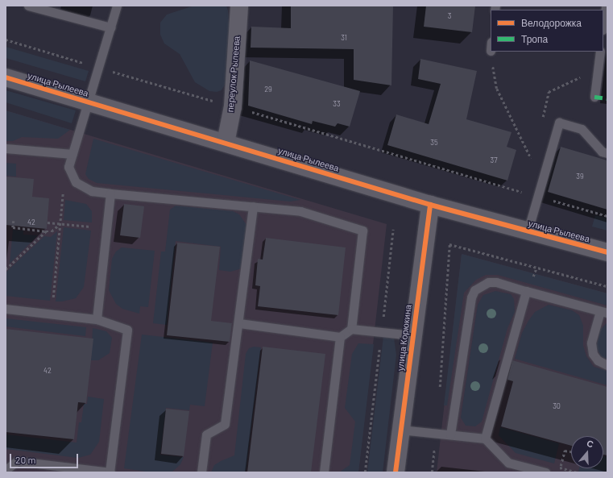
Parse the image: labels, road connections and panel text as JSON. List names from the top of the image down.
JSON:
{
  "streets": {
    "street": ["переулок Рылеева", "улица Рылеева", "улица Корюкина"]
  },
  "crossings": [
    ["переулок Рылеева", "улица Рылеева"],
    ["улица Рылеева", "улица Корюкина"]
  ],
  "house_numbers": [
    "3",
    "31",
    "29",
    "33",
    "35",
    "37",
    "39",
    "42",
    "42",
    "30"
  ],
  "legend": ["Велодорожка", "Тропа"],
  "scale_bar": "20 m",
  "north": "top"
}
